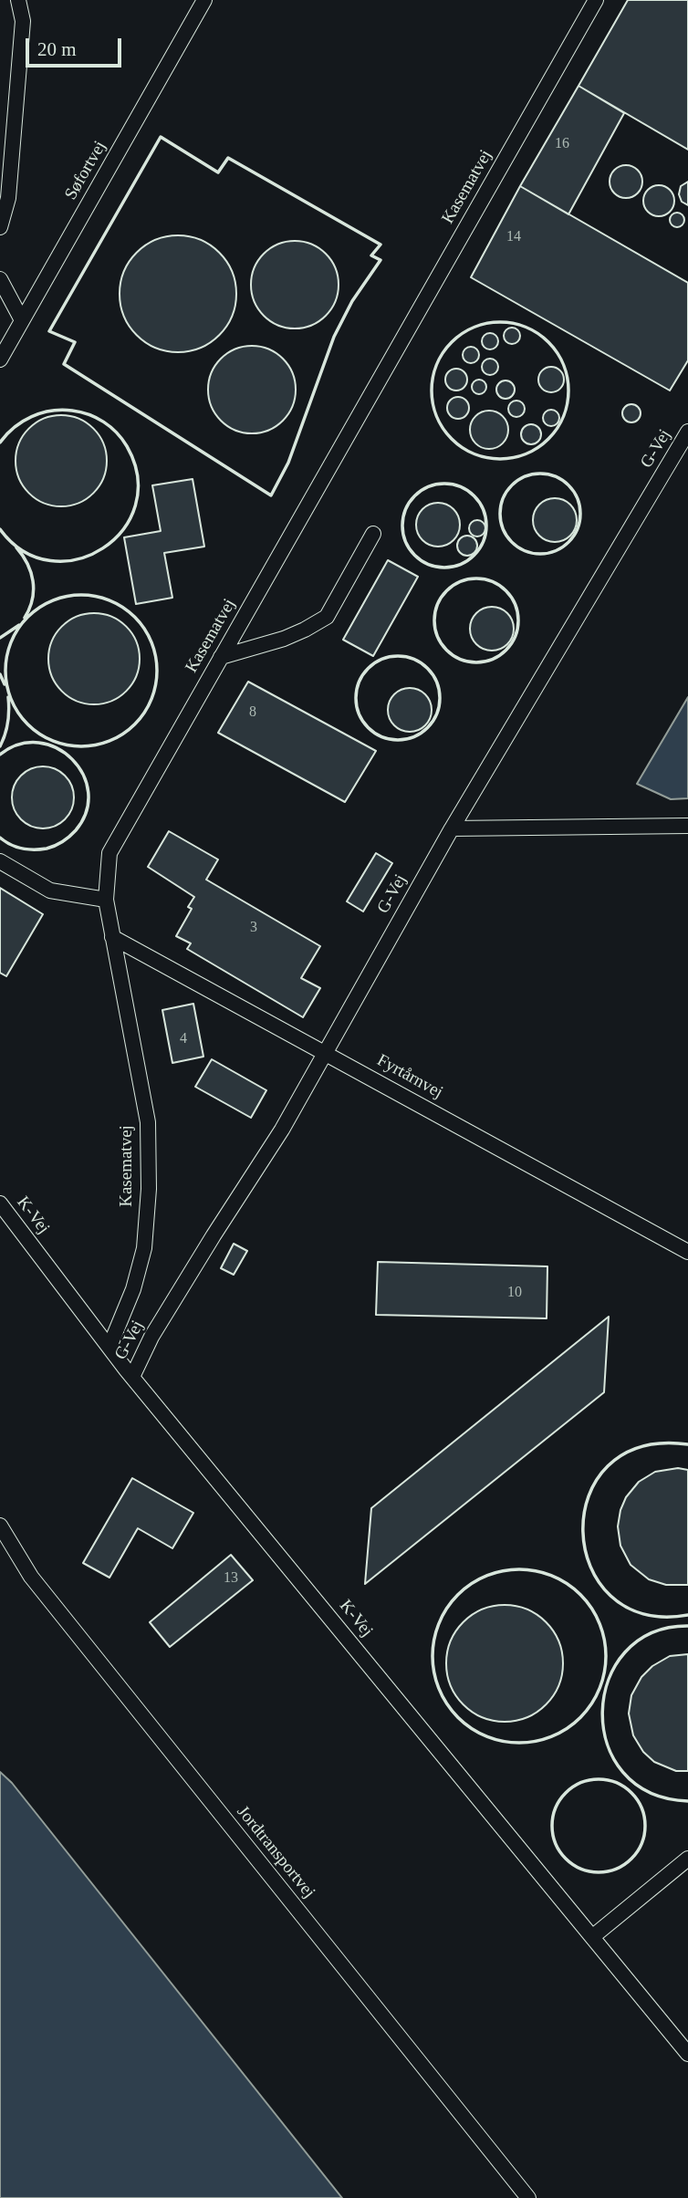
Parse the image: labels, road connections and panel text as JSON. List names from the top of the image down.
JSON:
{
  "streets": {
    "lane": [
      "Søfortvej",
      "Kasematvej",
      "G-Vej",
      "Fyrtårnvej",
      "K-Vej",
      "Jordtransportvej"
    ]
  },
  "crossings": [
    ["Kasematvej", "Fyrtårnvej"],
    ["Kasematvej", "K-Vej"],
    ["G-Vej", "Fyrtårnvej"],
    ["G-Vej", "K-Vej"]
  ],
  "house_numbers": [
    "16",
    "14",
    "8",
    "3",
    "4",
    "10",
    "13"
  ],
  "scale_bar": "20 m"
}
